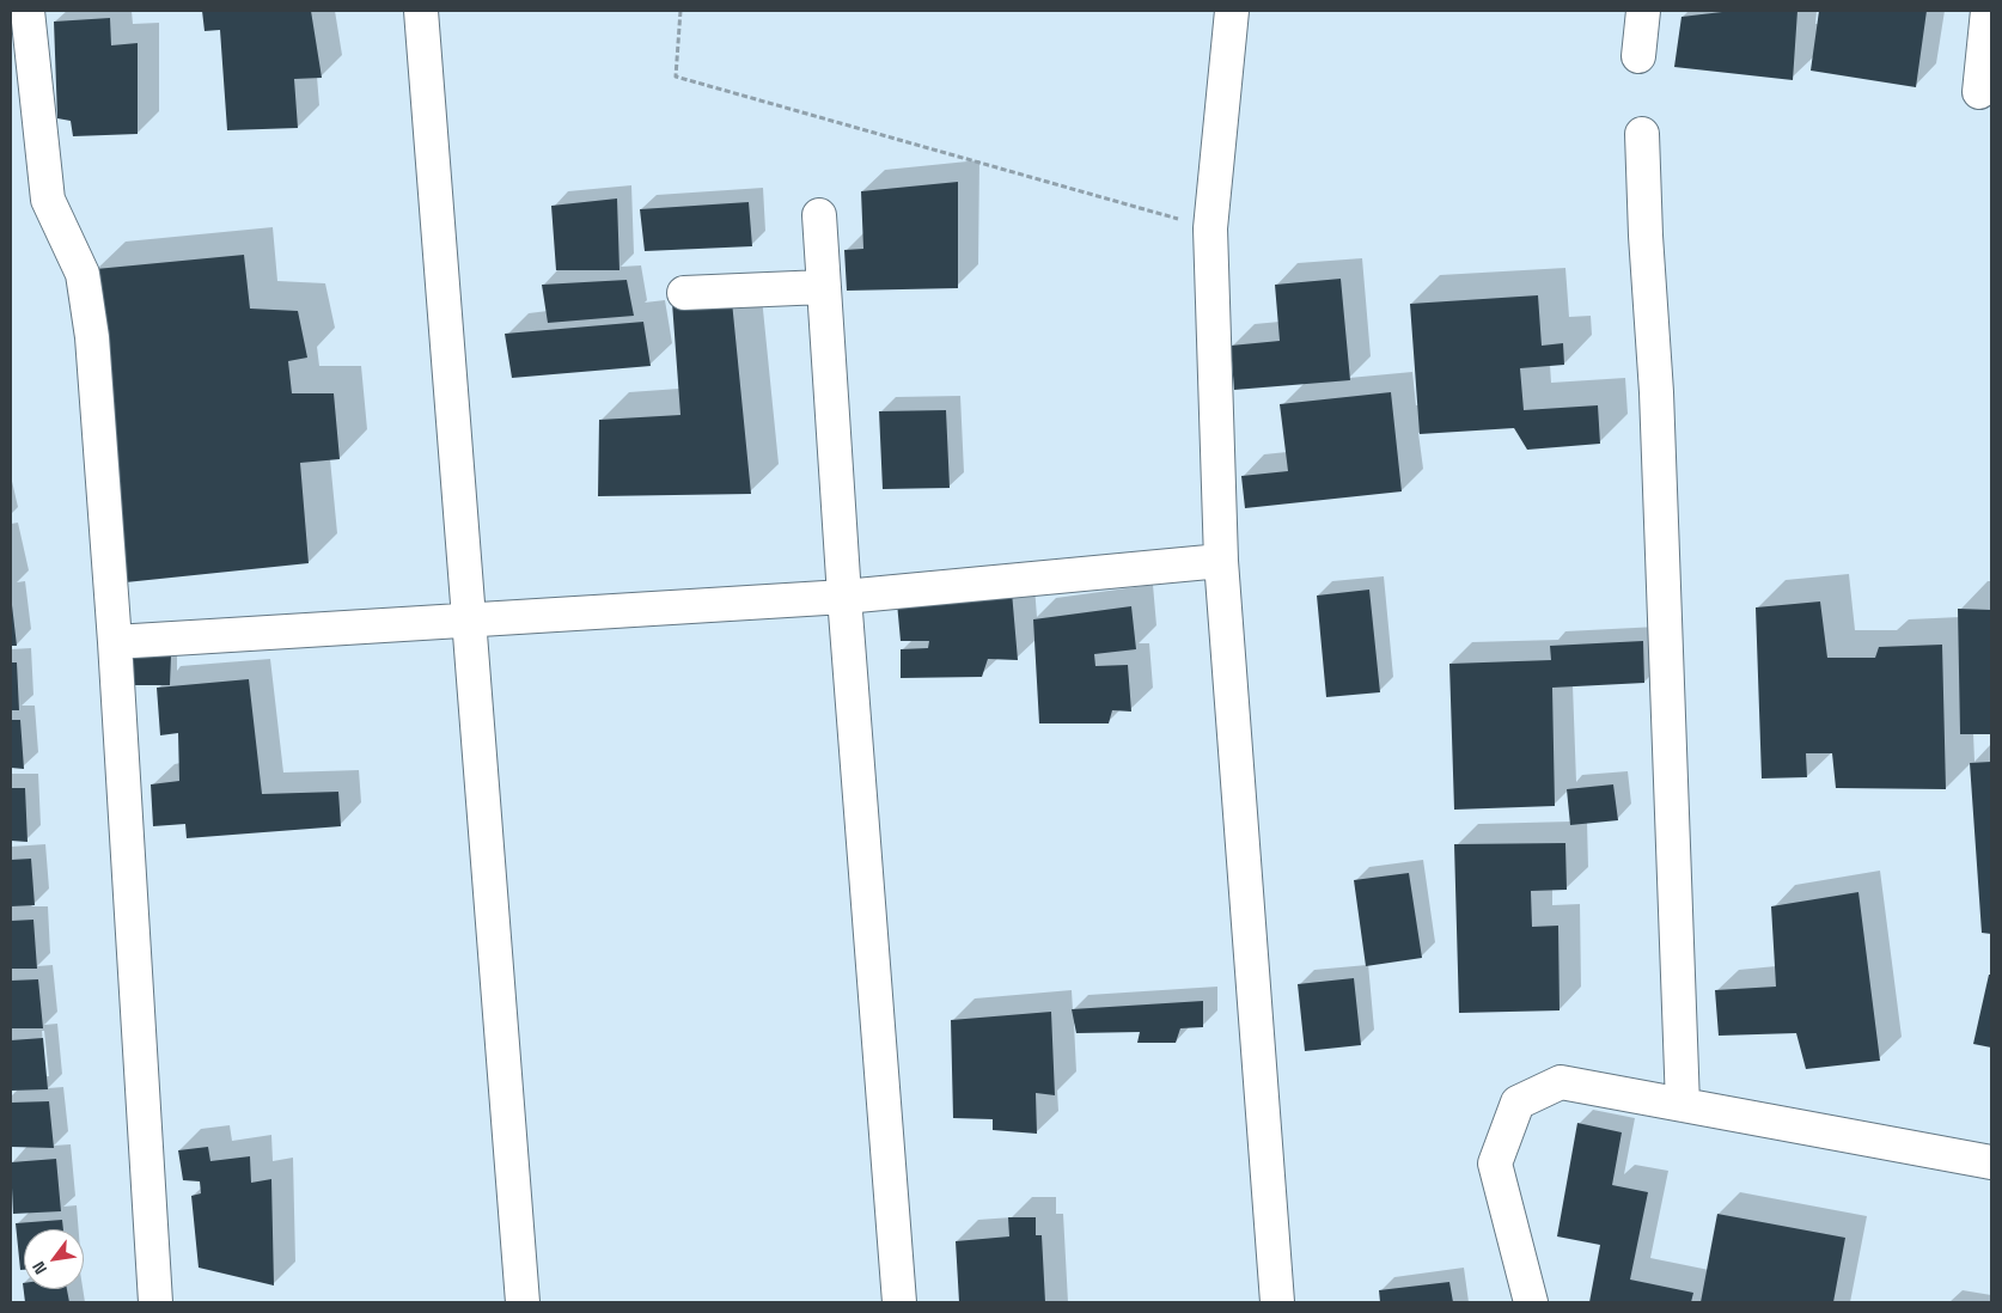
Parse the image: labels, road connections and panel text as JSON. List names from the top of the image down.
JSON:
{
  "north": "bottom left"
}
